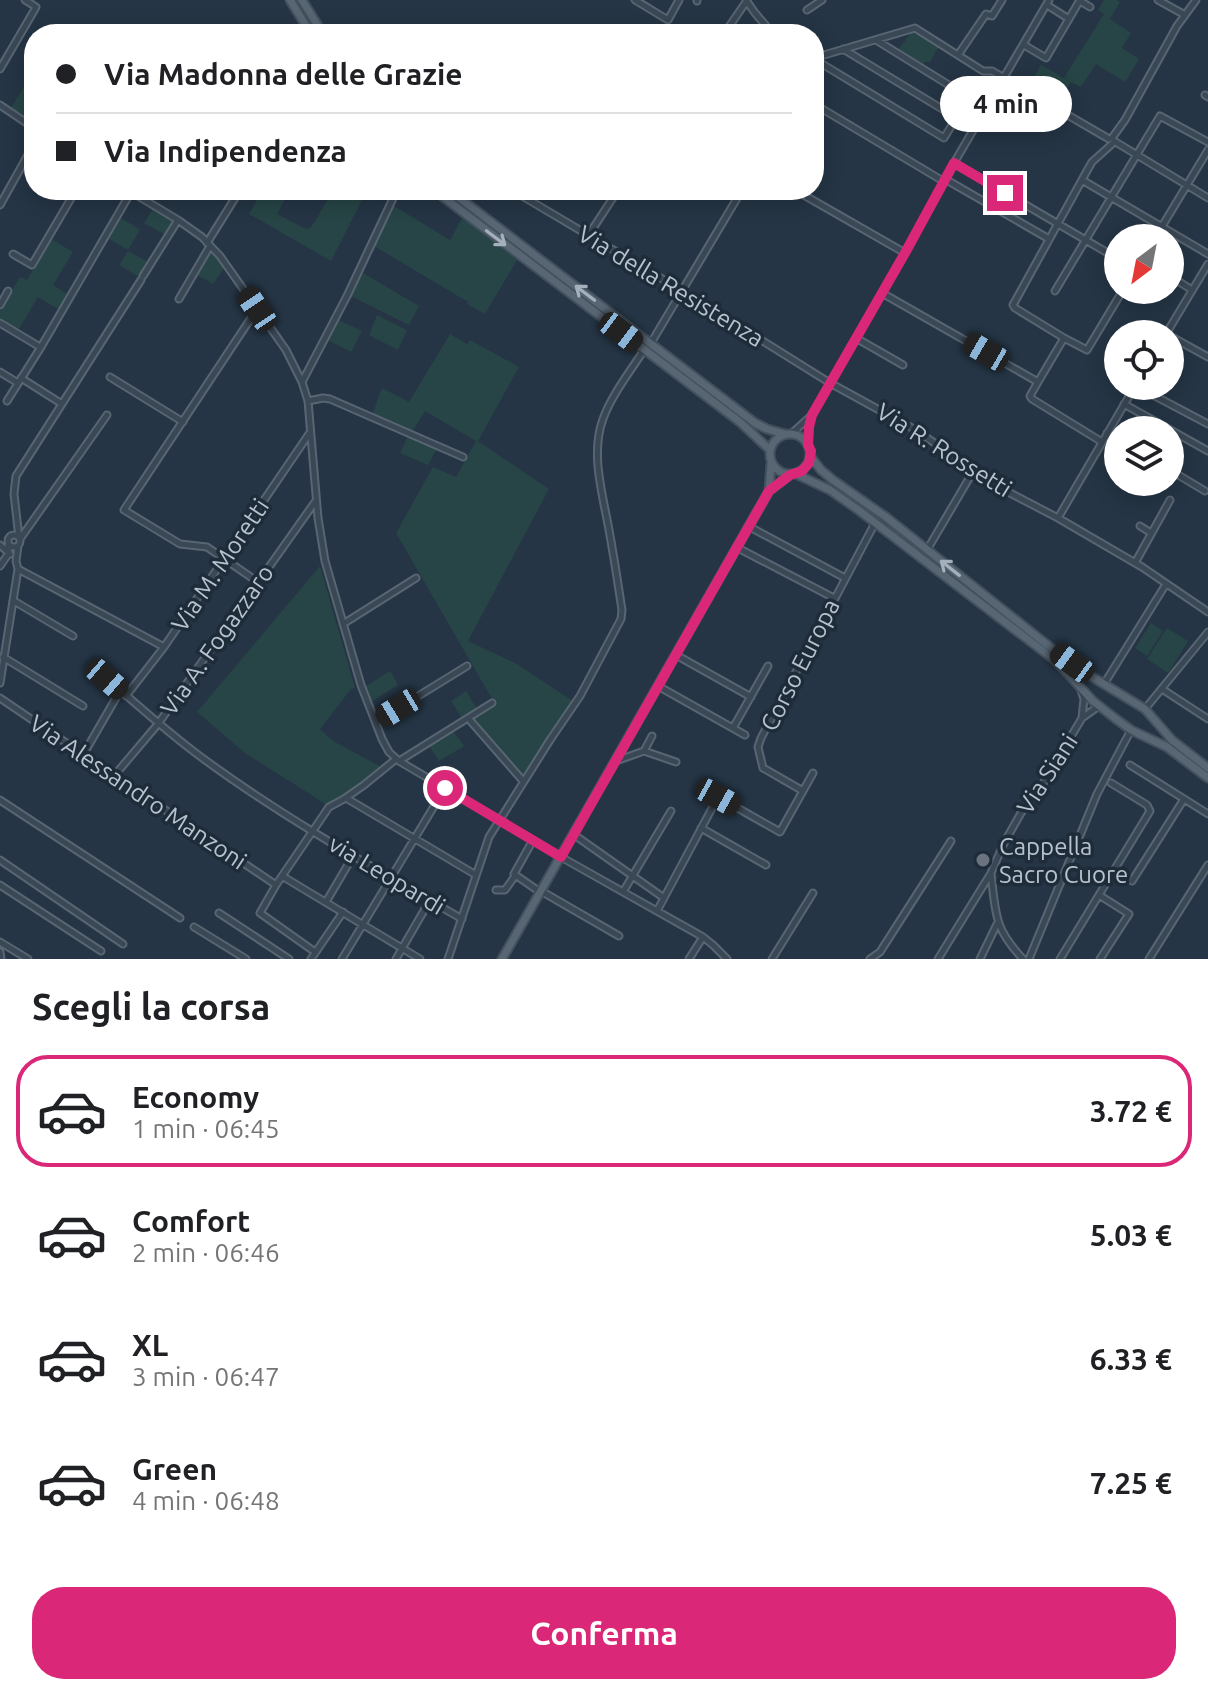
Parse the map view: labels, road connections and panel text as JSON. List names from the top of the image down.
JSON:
{
  "streets": {
    "street": [
      "Via della Resistenza",
      "Via R. Rossetti",
      "Via M. Moretti",
      "Via A. Fogazzaro",
      "Corso Europa",
      "Via Siani",
      "Via Alessandro Manzoni",
      "via Leopardi"
    ]
  },
  "crossings": [
    ["Via della Resistenza", "Via R. Rossetti"],
    ["Via M. Moretti", "via Leopardi"],
    ["Via A. Fogazzaro", "Via Alessandro Manzoni"],
    ["Via A. Fogazzaro", "via Leopardi"]
  ],
  "places": ["Cappella Sacro Cuore"],
  "north": "bottom left",
  "page": {
    "banner": ["Via Madonna delle Grazie", "Via Indipendenza"],
    "bubble": "4 min",
    "heading": "Scegli la corsa",
    "list": [
      {
        "name": "Economy",
        "note": "1 min · 06:45",
        "value": "3.72 €"
      },
      {
        "name": "Comfort",
        "note": "2 min · 06:46",
        "value": "5.03 €"
      },
      {
        "name": "XL",
        "note": "3 min · 06:47",
        "value": "6.33 €"
      },
      {
        "name": "Green",
        "note": "4 min · 06:48",
        "value": "7.25 €"
      }
    ],
    "buttons": "Conferma"
  }
}
